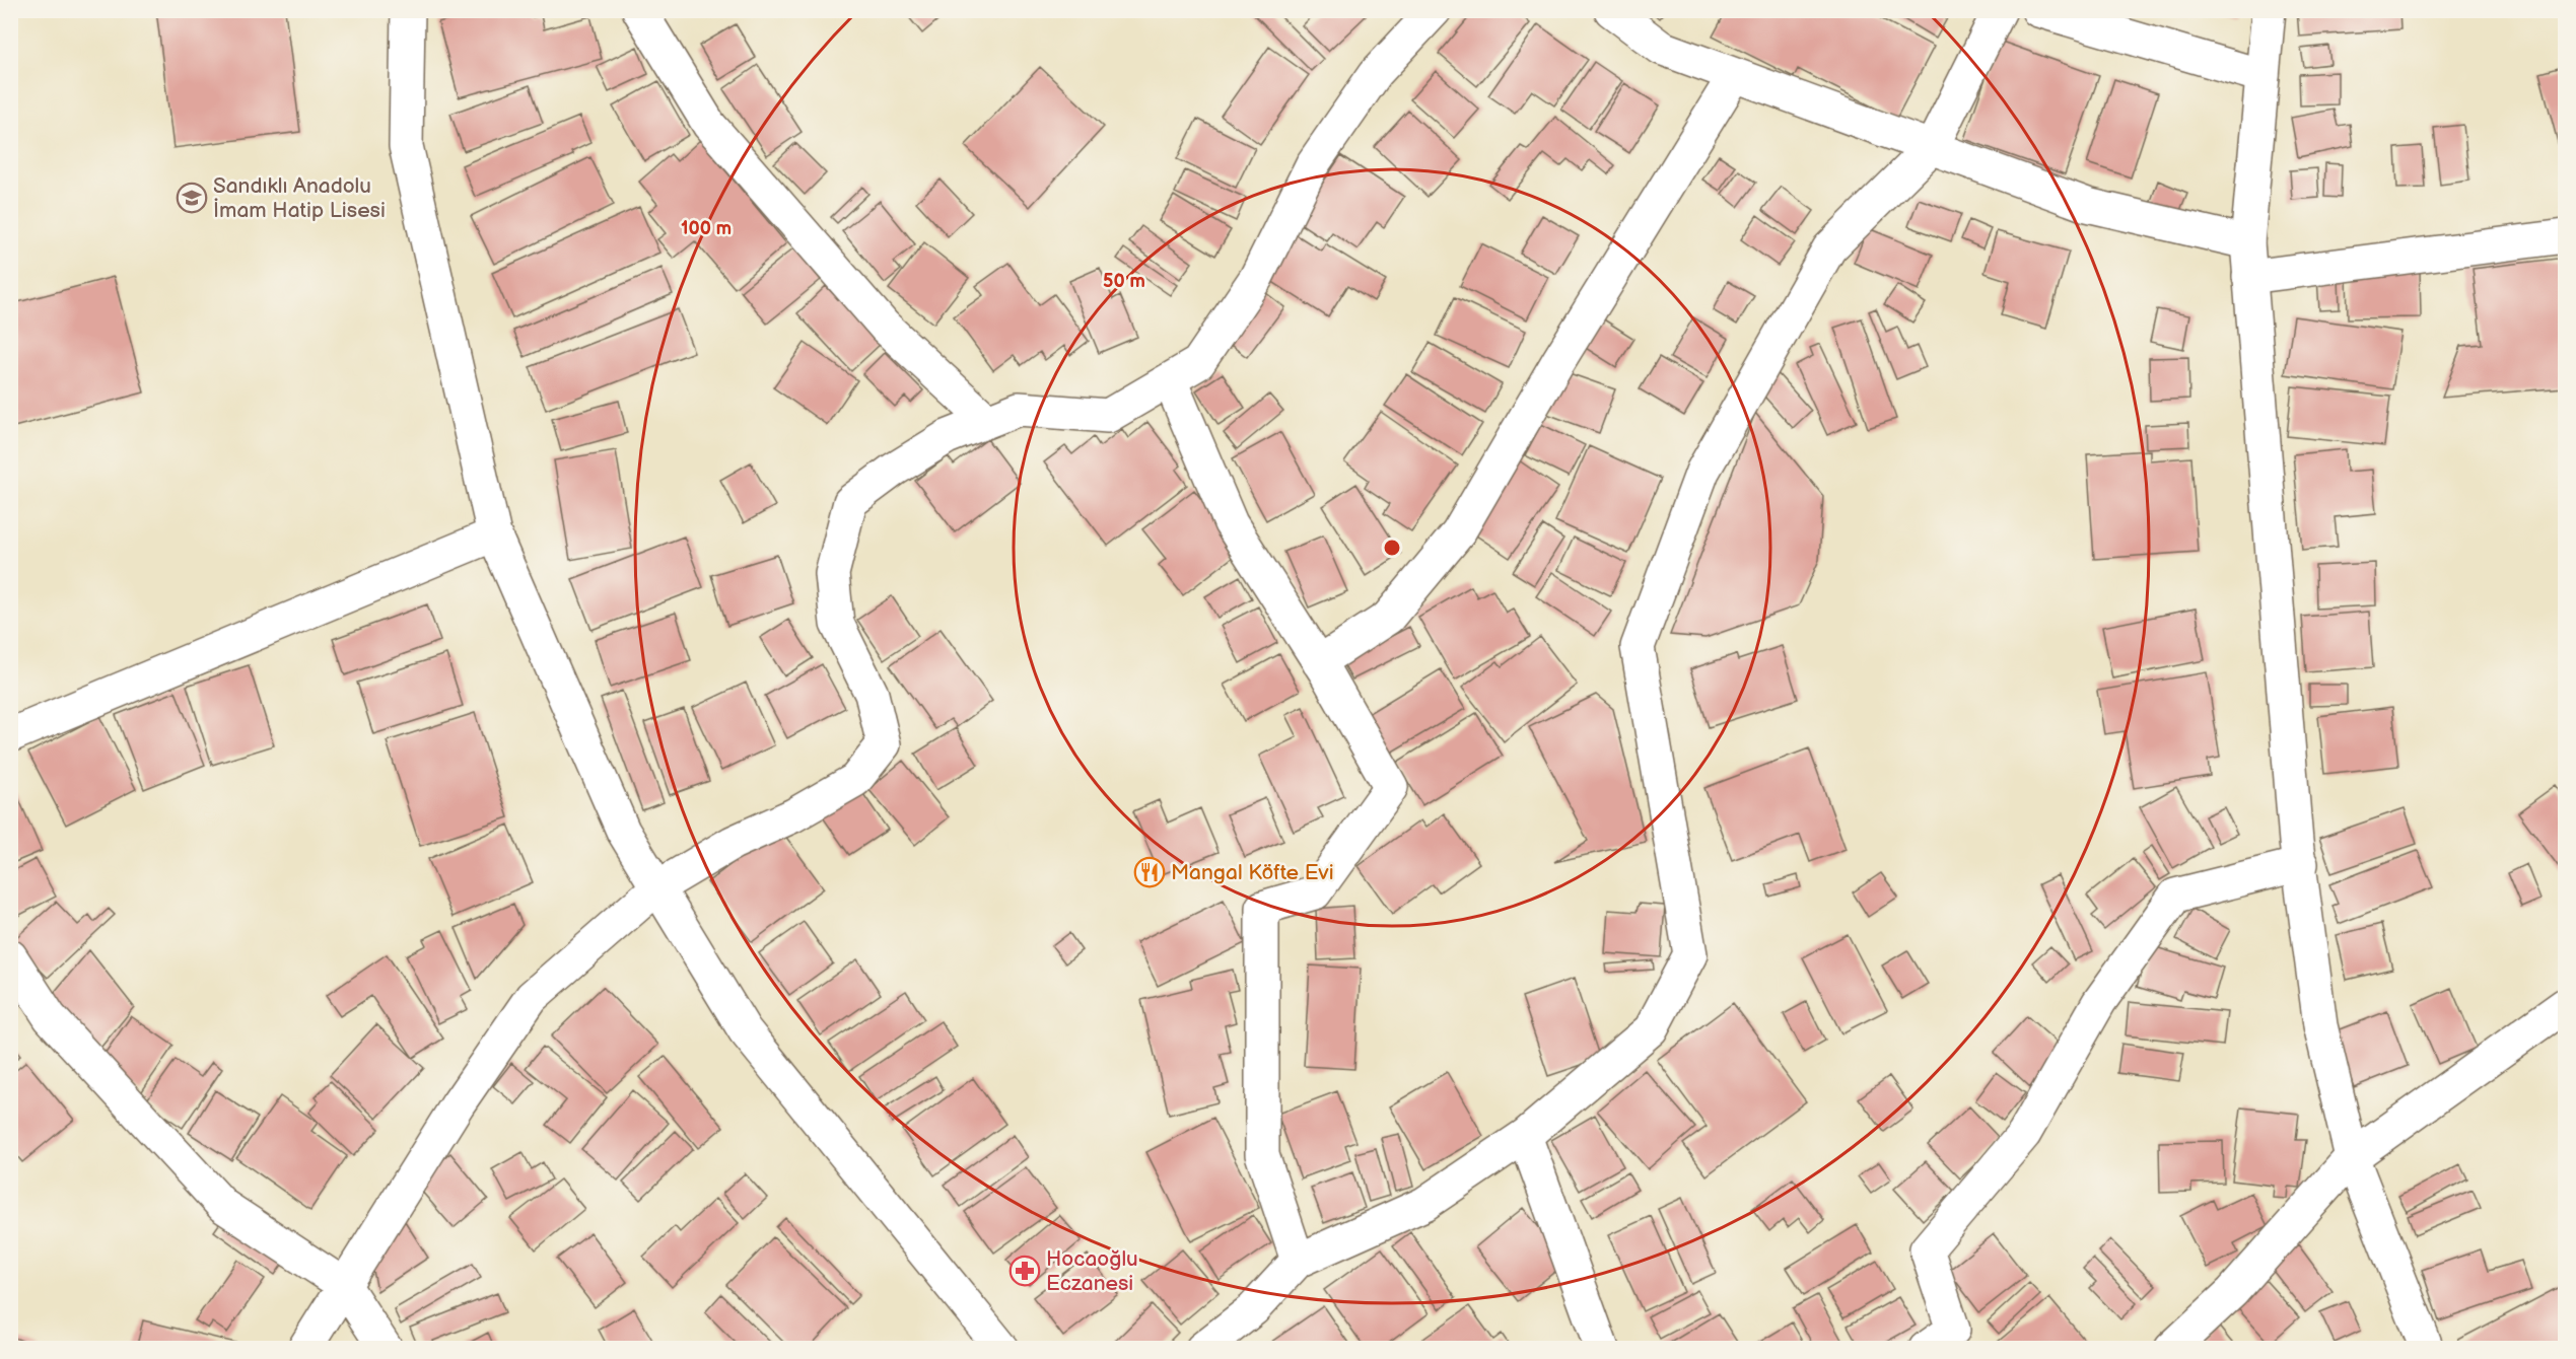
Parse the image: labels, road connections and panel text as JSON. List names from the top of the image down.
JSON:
{
  "places": {
    "school or university": ["Sandıklı Anadolu İmam Hatip Lisesi"],
    "restaurant": ["Mangal Köfte Evi"],
    "pharmacy": ["Hocaoğlu Eczanesi"]
  },
  "rings": ["100 m", "50 m"]
}
